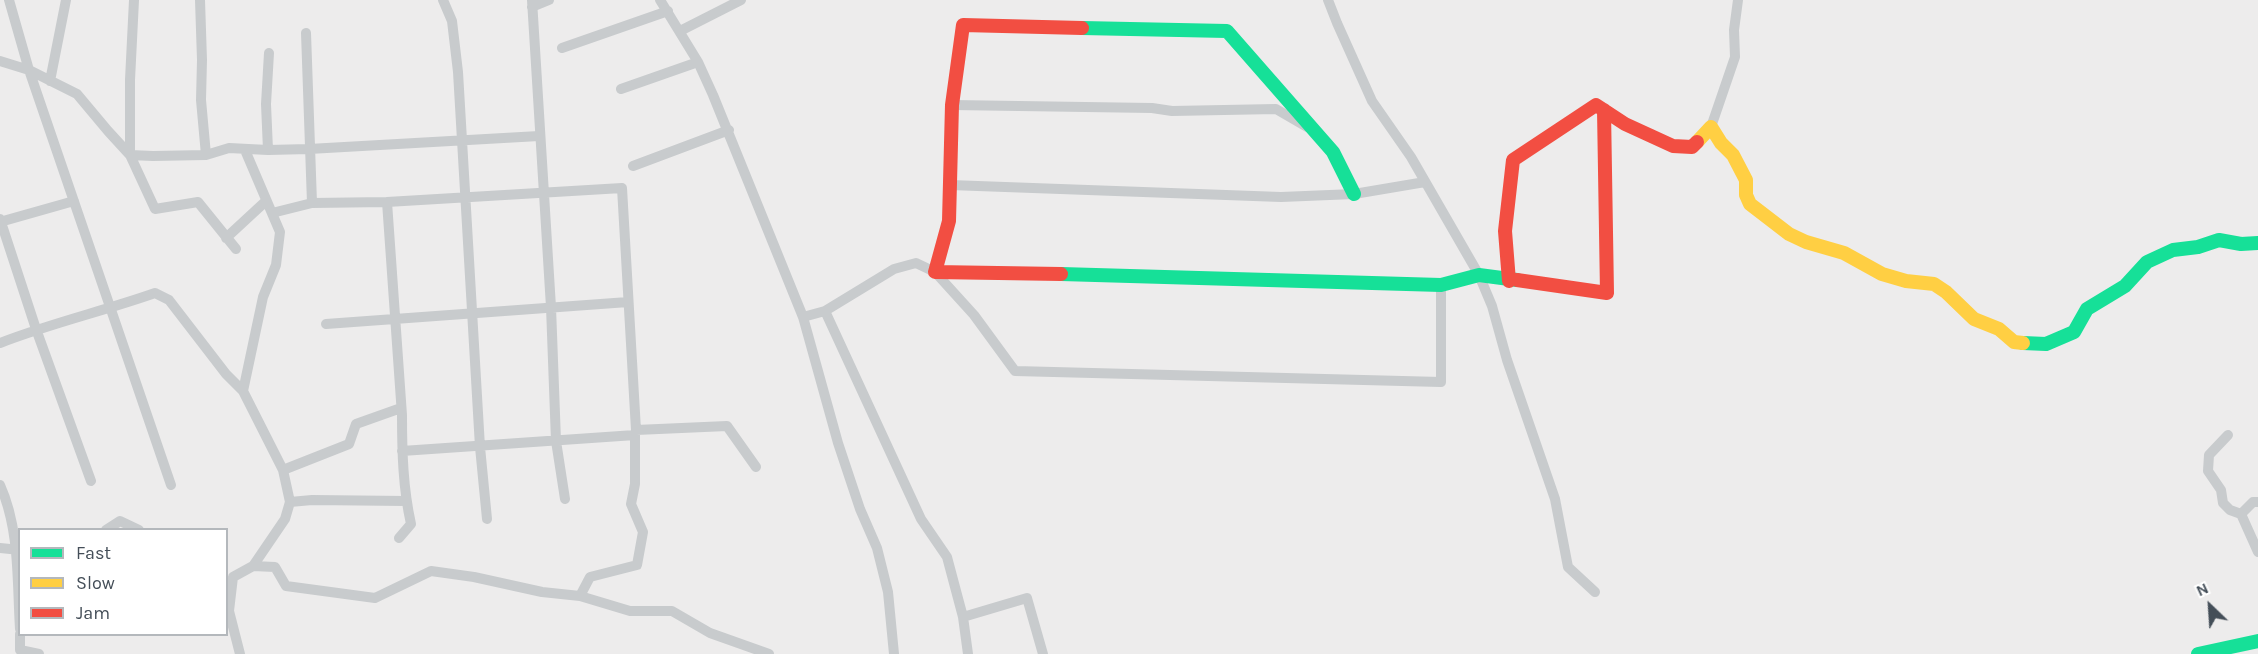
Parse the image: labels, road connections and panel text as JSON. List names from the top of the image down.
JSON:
{
  "legend": ["Fast", "Slow", "Jam"],
  "north": "top left"
}
